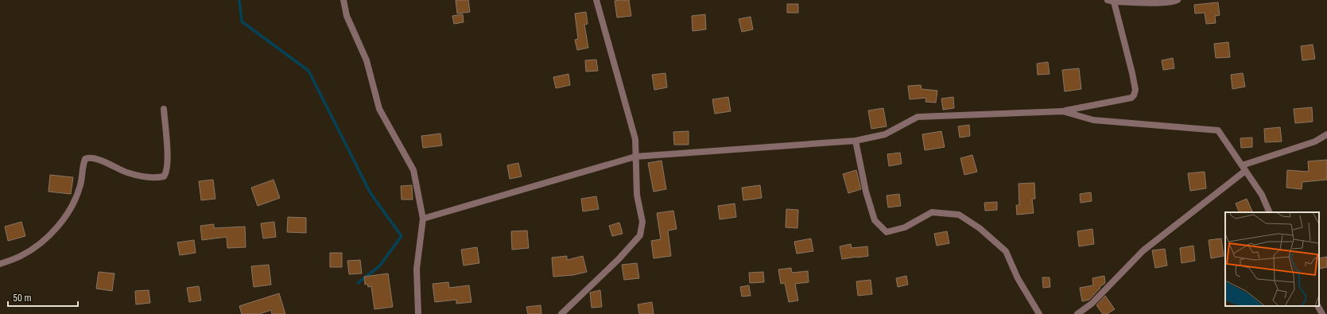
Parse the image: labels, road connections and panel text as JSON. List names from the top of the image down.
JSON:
{
  "scale_bar": "50 m"
}
